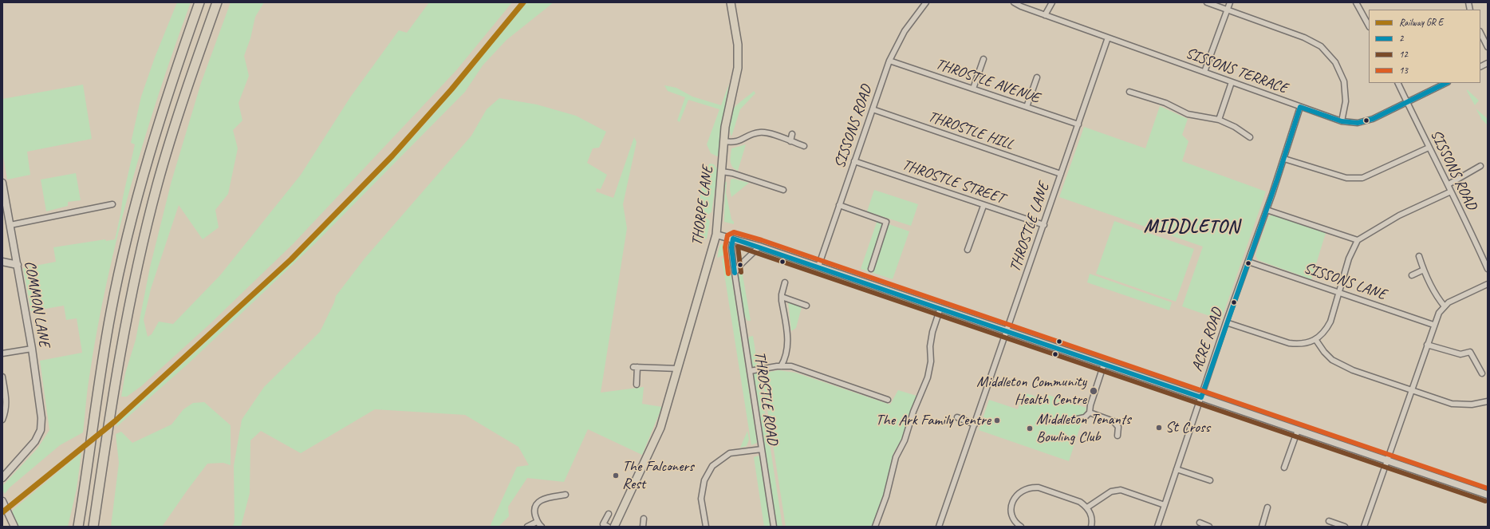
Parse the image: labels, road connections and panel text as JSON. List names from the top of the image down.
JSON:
{
  "streets": {
    "main road": ["THORPE LANE"],
    "street": [
      "SISSONS TERRACE",
      "THROSTLE AVENUE",
      "SISSONS ROAD",
      "THROSTLE HILL",
      "THROSTLE STREET",
      "THROSTLE LANE",
      "SISSONS LANE",
      "COMMON LANE",
      "ACRE ROAD",
      "THROSTLE ROAD"
    ]
  },
  "crossings": [
    ["SISSONS TERRACE", "SISSONS ROAD"],
    ["SISSONS TERRACE", "THROSTLE LANE"],
    ["SISSONS TERRACE", "ACRE ROAD"],
    ["THROSTLE AVENUE", "SISSONS ROAD"],
    ["THROSTLE AVENUE", "THROSTLE LANE"],
    ["SISSONS ROAD", "THROSTLE HILL"],
    ["SISSONS ROAD", "THROSTLE STREET"],
    ["THROSTLE HILL", "THROSTLE LANE"],
    ["THROSTLE STREET", "THROSTLE LANE"],
    ["SISSONS LANE", "ACRE ROAD"]
  ],
  "districts": ["MIDDLETON"],
  "places": [
    "Middleton Community Health Centre",
    "The Ark Family Centre",
    "St Cross",
    "Middleton Tenants Bowling Club",
    "The Falconers Rest"
  ],
  "lines": ["transit line 2", "transit line 13", "transit line 12"],
  "legend": [
    "Railway GR E",
    "2",
    "12",
    "13"
  ]
}
